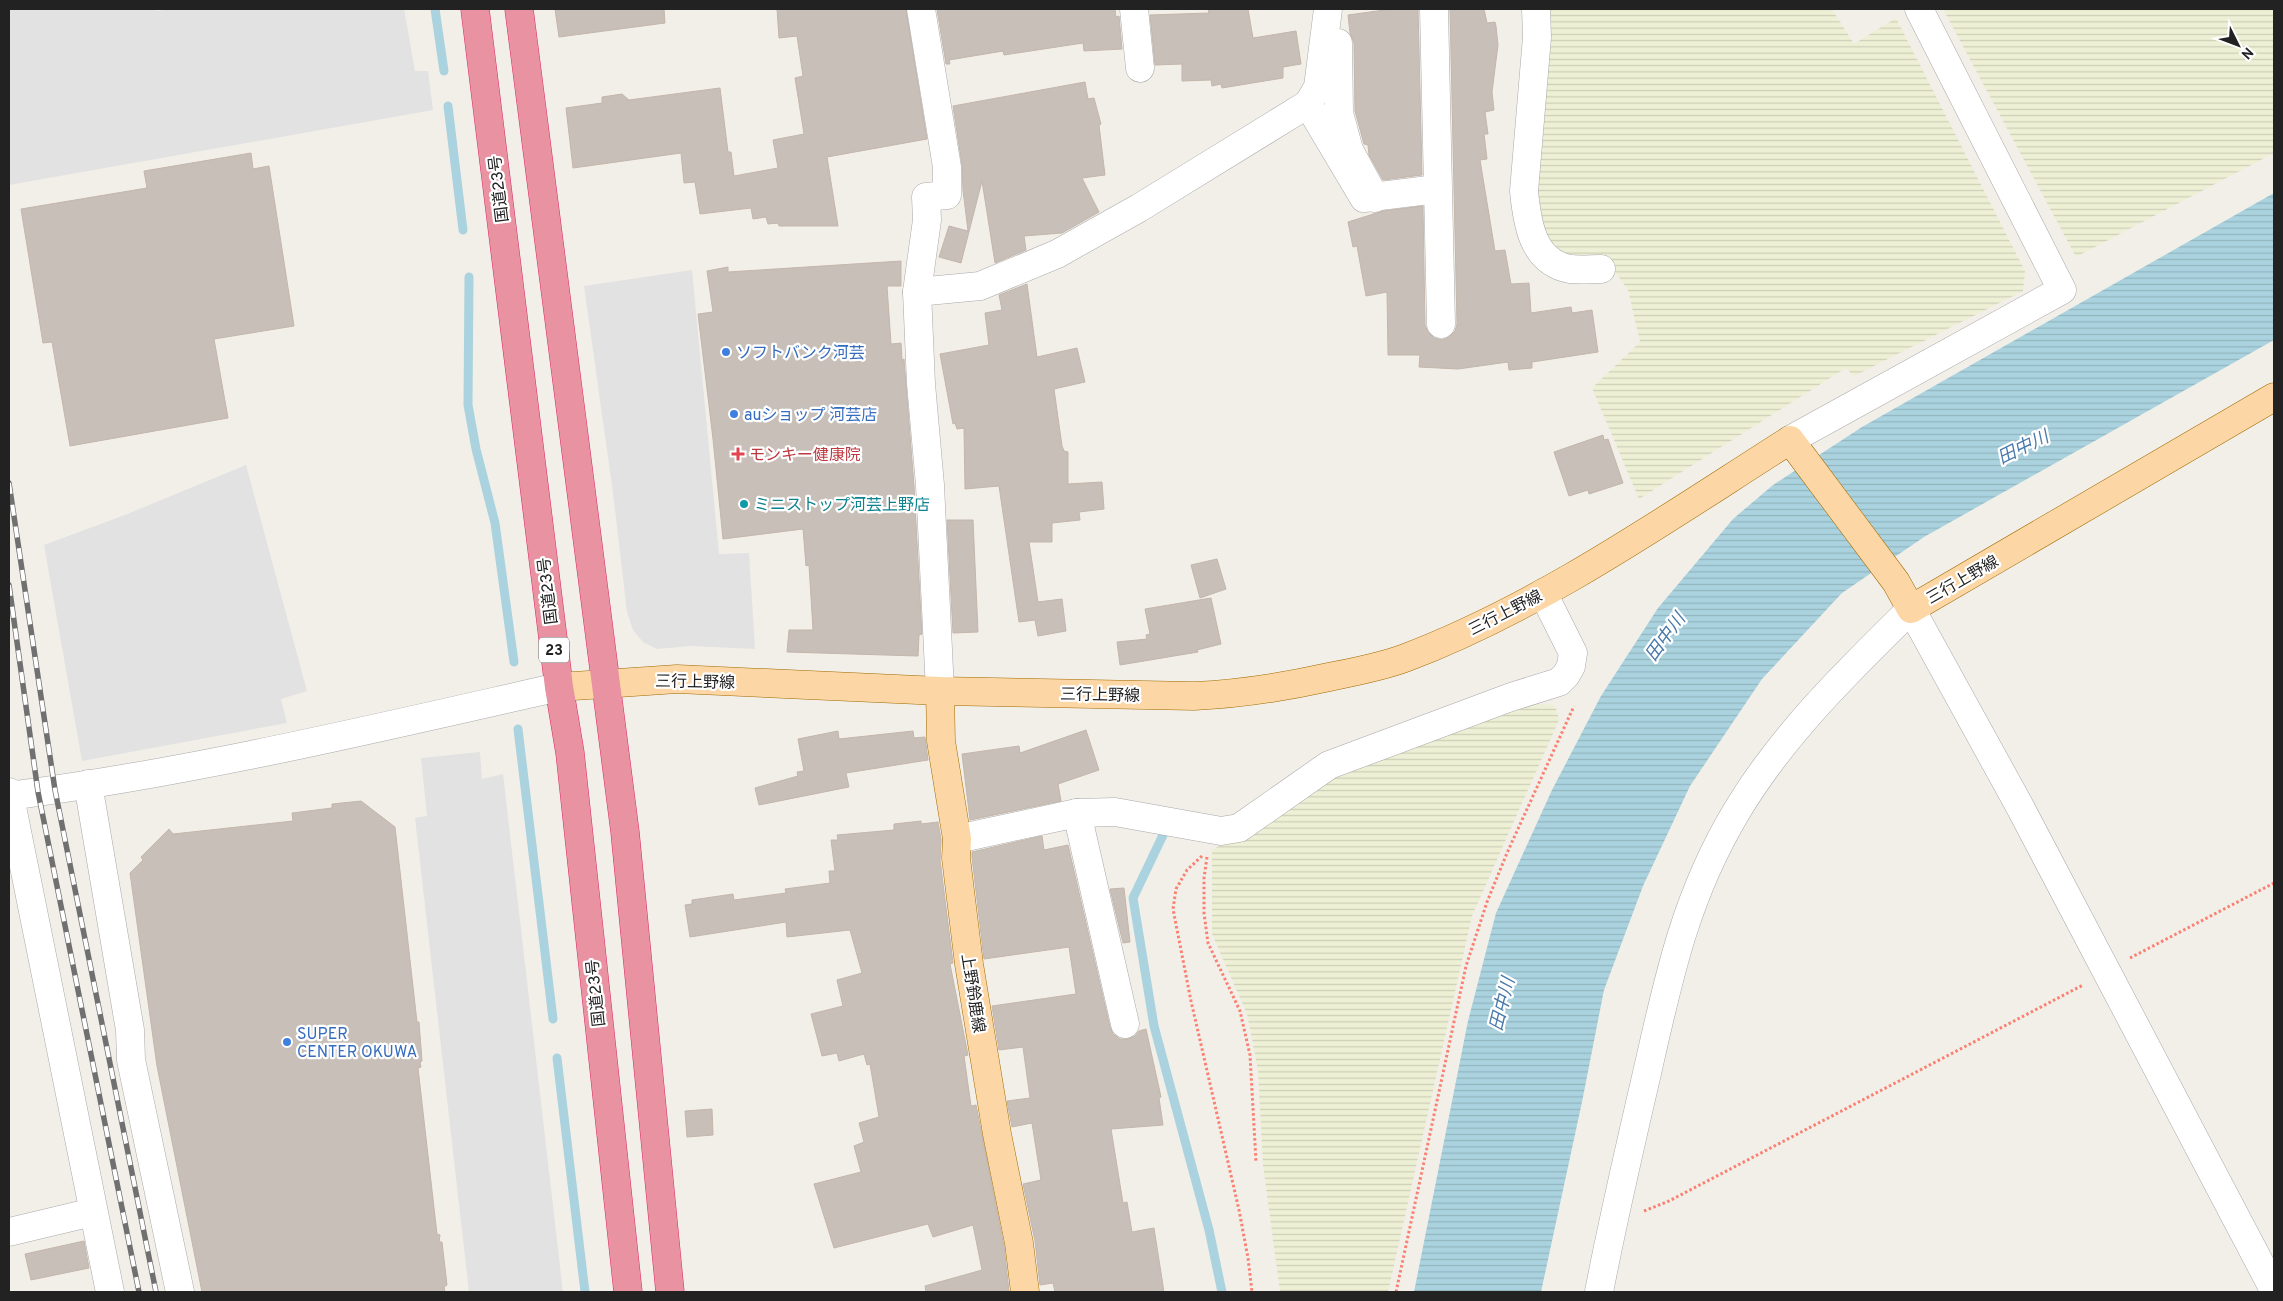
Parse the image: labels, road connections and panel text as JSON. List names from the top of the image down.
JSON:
{
  "streets": {
    "highway": ["国道23号", "23"],
    "main road": ["三行上野線", "上野鈴鹿線"]
  },
  "crossings": [
    ["国道23号", "三行上野線"],
    ["三行上野線", "上野鈴鹿線"]
  ],
  "water": ["田中川"],
  "places": {
    "other": [
      "ソフトバンク河芸",
      "auショップ 河芸店",
      "ミニストップ河芸上野店",
      "SUPER CENTER OKUWA"
    ],
    "health": ["モンキー健康院"]
  },
  "north": "bottom right"
}
